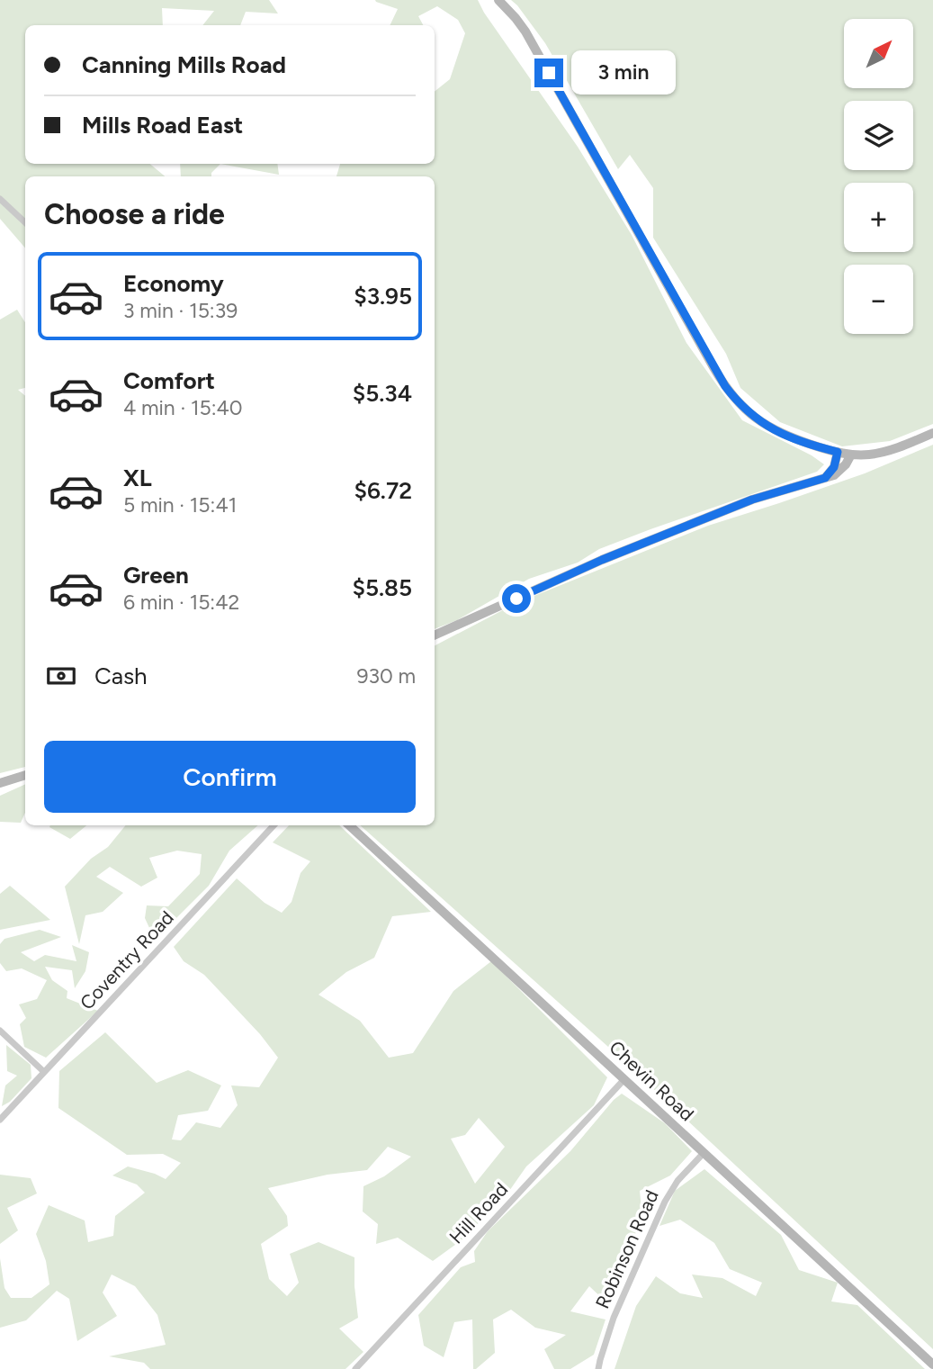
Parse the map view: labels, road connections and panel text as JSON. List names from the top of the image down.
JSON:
{
  "streets": {
    "main road": ["Chevin Road"],
    "street": ["Coventry Road", "Hill Road", "Robinson Road"]
  },
  "crossings": [
    ["Chevin Road", "Hill Road"],
    ["Chevin Road", "Robinson Road"]
  ],
  "north": "top right",
  "page": {
    "map_buttons": ["+", "−"],
    "banner": ["Canning Mills Road", "Mills Road East"],
    "bubble": "3 min",
    "heading": "Choose a ride",
    "list": [
      {
        "name": "Economy",
        "note": "3 min · 15:39",
        "value": "$3.95"
      },
      {
        "name": "Comfort",
        "note": "4 min · 15:40",
        "value": "$5.34"
      },
      {
        "name": "XL",
        "note": "5 min · 15:41",
        "value": "$6.72"
      },
      {
        "name": "Green",
        "note": "6 min · 15:42",
        "value": "$5.85"
      }
    ],
    "pay": ["Cash", "930 m"],
    "buttons": "Confirm"
  }
}
